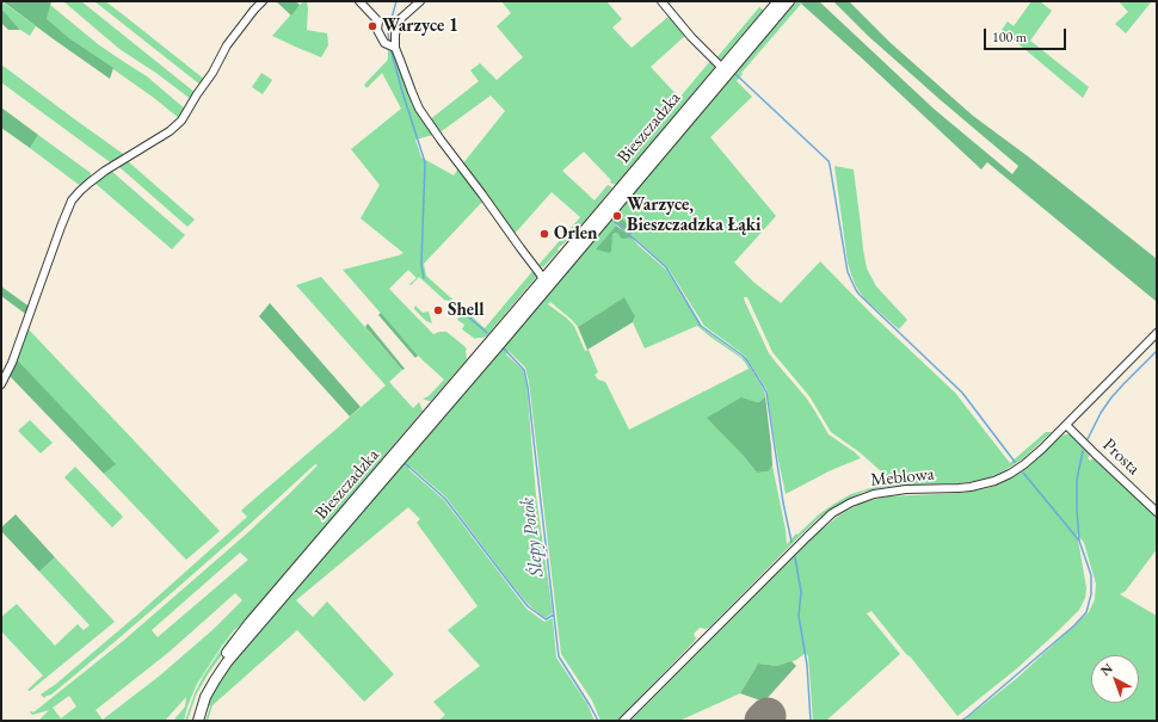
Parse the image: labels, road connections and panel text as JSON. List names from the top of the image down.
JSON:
{
  "streets": {
    "main road": ["Bieszczadzka"],
    "street": ["Prosta", "Meblowa"]
  },
  "crossings": [
    ["Prosta", "Meblowa"]
  ],
  "water": ["Ślepy Potok"],
  "places": [
    "Warzyce 1",
    "Warzyce, Bieszczadzka Łąki",
    "Orlen",
    "Shell"
  ],
  "scale_bar": "100 m",
  "north": "top left"
}
